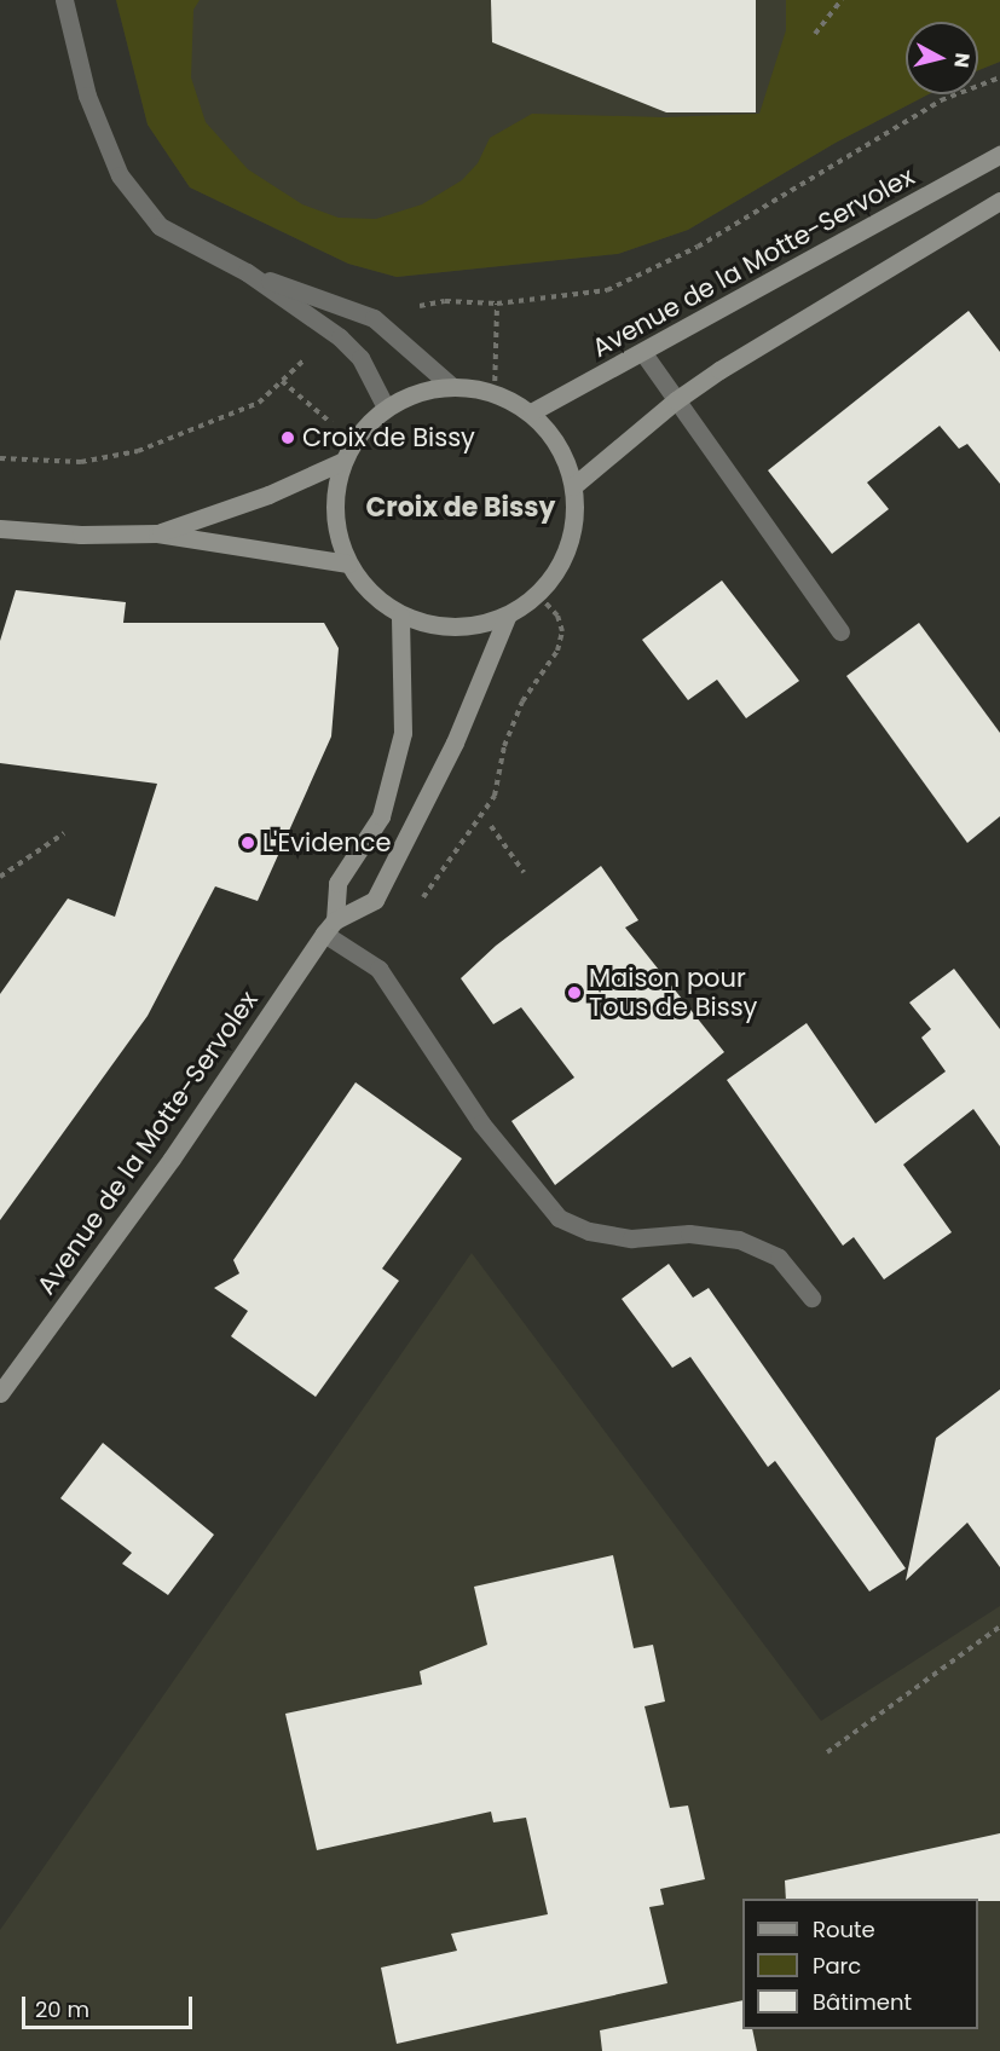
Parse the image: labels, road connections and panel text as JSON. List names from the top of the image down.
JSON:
{
  "streets": {
    "main road": ["Avenue de la Motte-Servolex"]
  },
  "districts": ["Croix de Bissy"],
  "places": ["Croix de Bissy", "L'Evidence", "Maison pour Tous de Bissy"],
  "legend": ["Route", "Parc", "Bâtiment"],
  "scale_bar": "20 m",
  "north": "right"
}
